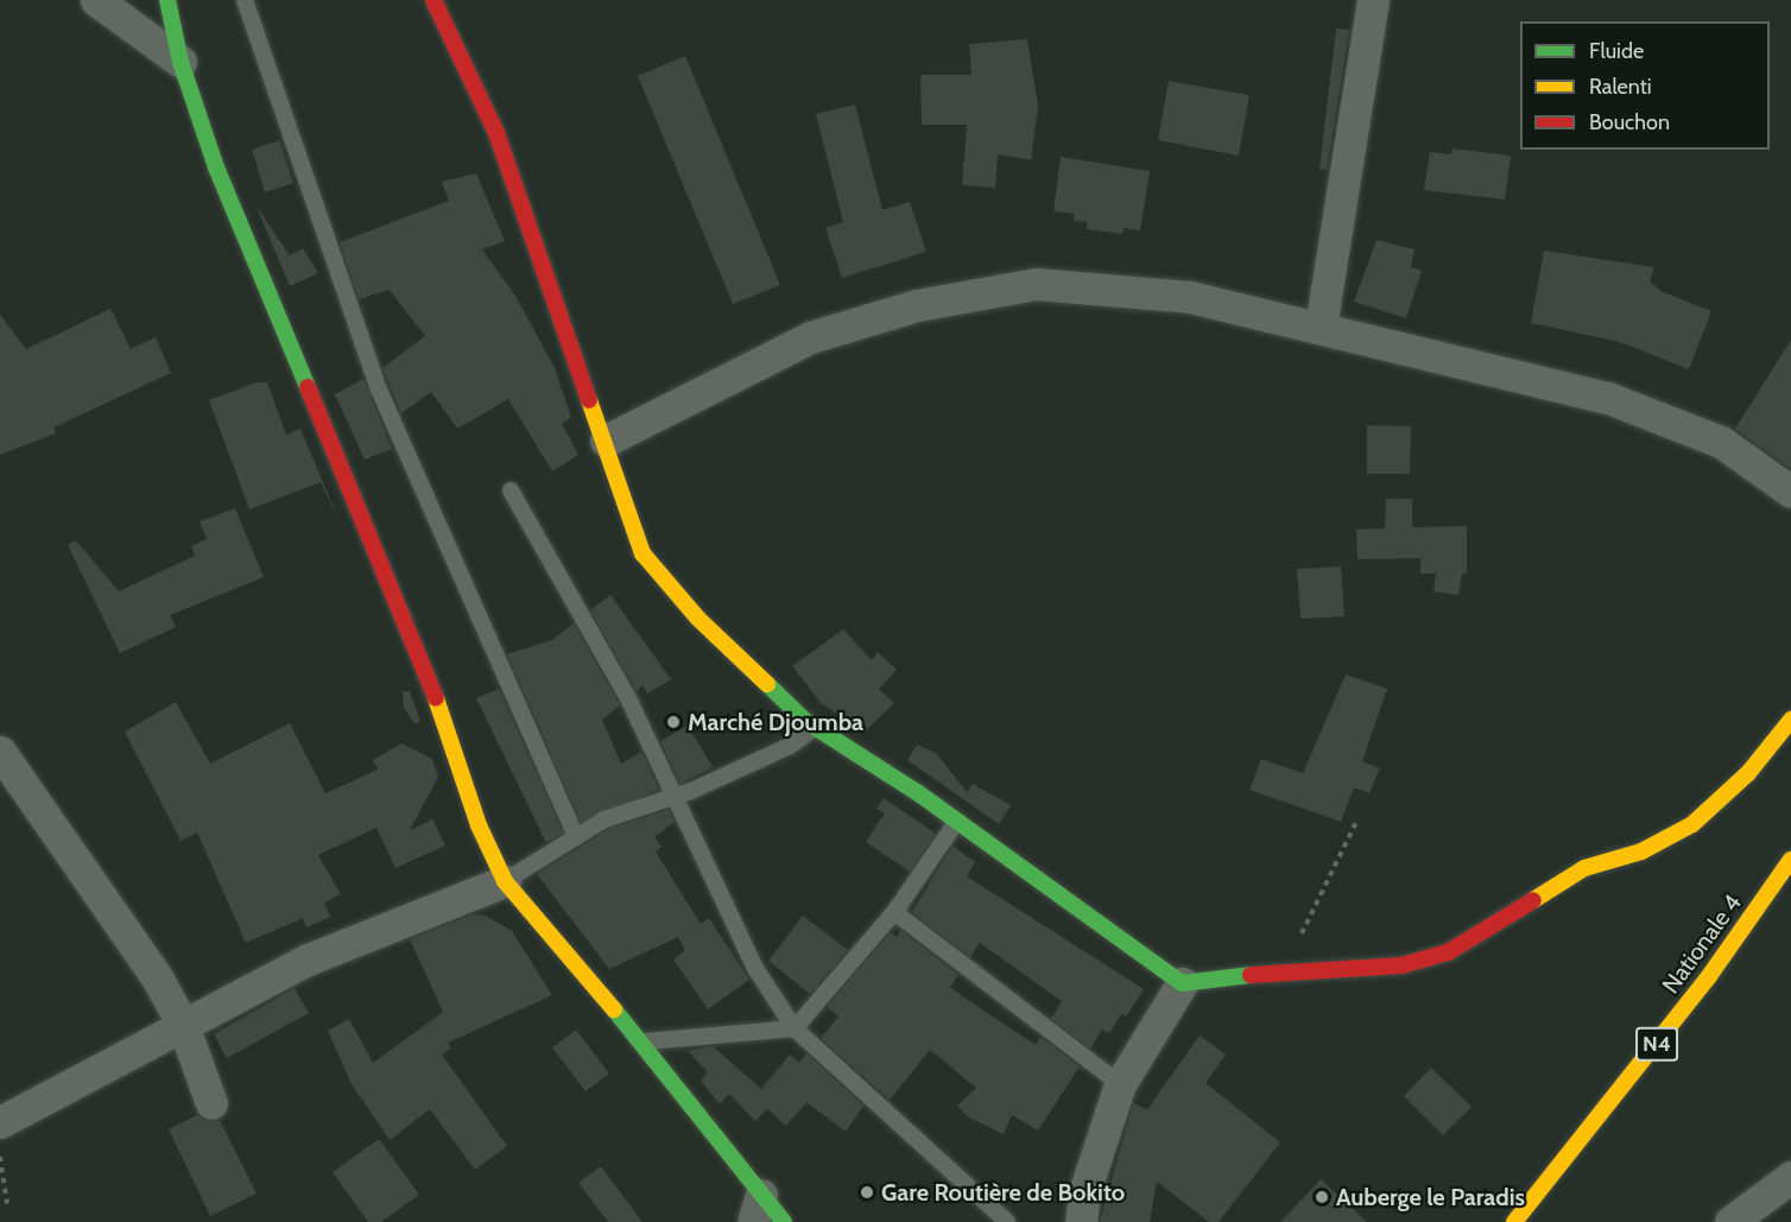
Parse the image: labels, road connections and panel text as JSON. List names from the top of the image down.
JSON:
{
  "streets": {
    "main road": ["Nationale 4", "N4"]
  },
  "places": ["Marché Djoumba", "Gare Routière de Bokito", "Auberge le Paradis"],
  "legend": ["Fluide", "Ralenti", "Bouchon"]
}
